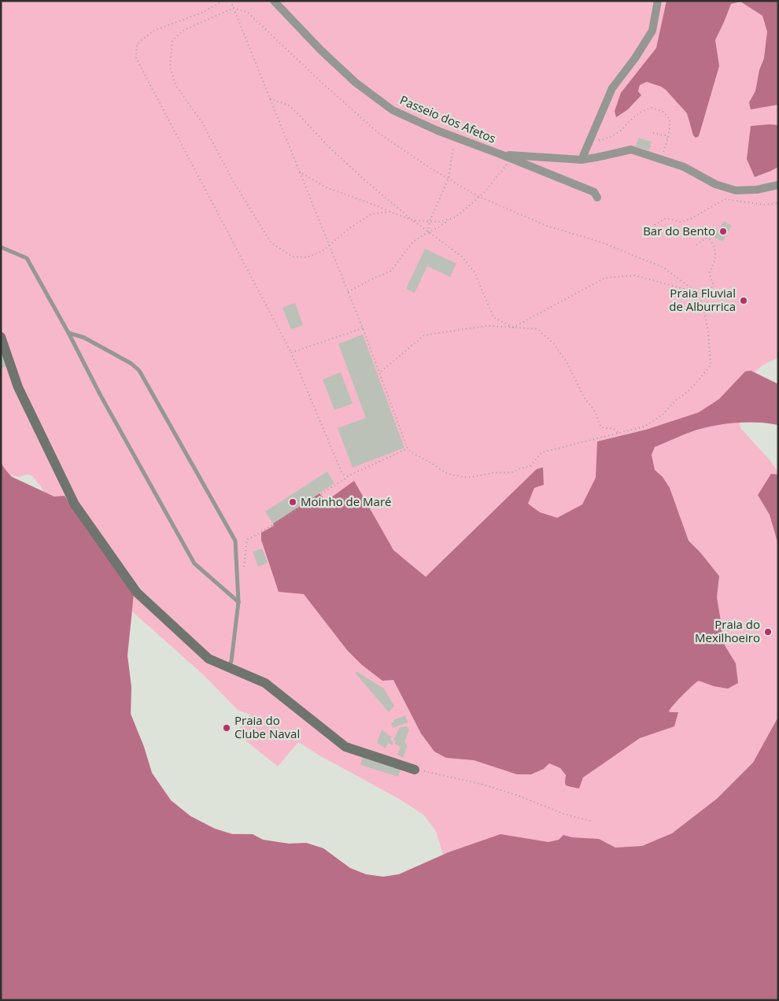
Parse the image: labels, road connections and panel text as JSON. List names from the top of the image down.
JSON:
{
  "streets": {
    "street": ["Passeio dos Afetos"]
  },
  "places": [
    "Bar do Bento",
    "Praia Fluvial de Alburrica",
    "Moinho de Maré",
    "Praia do Mexilhoeiro",
    "Praia do Clube Naval"
  ]
}
